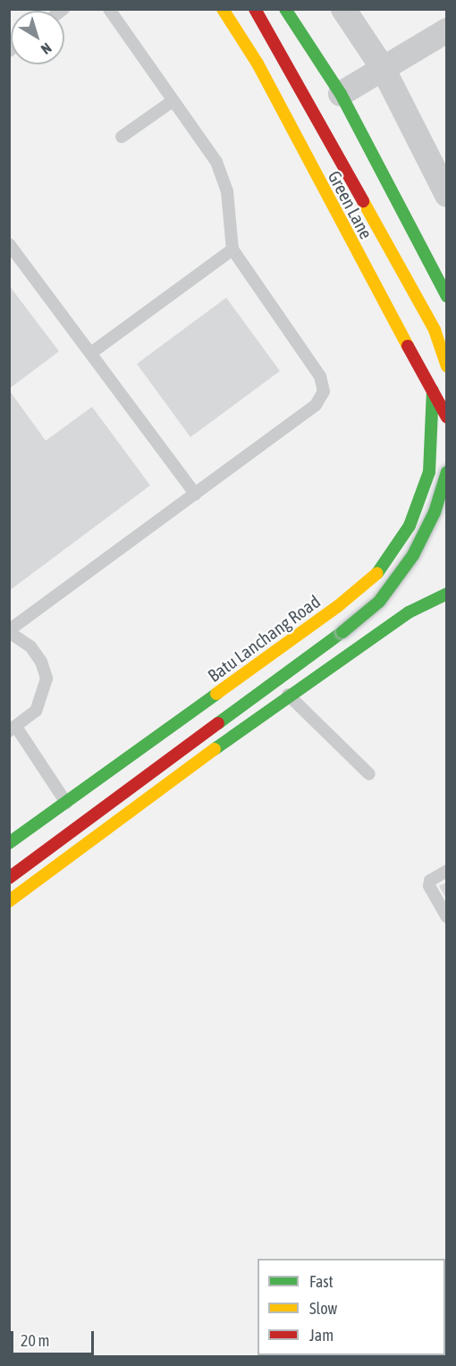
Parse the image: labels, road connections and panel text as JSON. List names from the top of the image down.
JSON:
{
  "streets": {
    "main road": ["Green Lane", "Batu Lanchang Road"]
  },
  "crossings": [
    ["Green Lane", "Batu Lanchang Road"]
  ],
  "legend": ["Fast", "Slow", "Jam"],
  "scale_bar": "20 m",
  "north": "bottom right"
}
